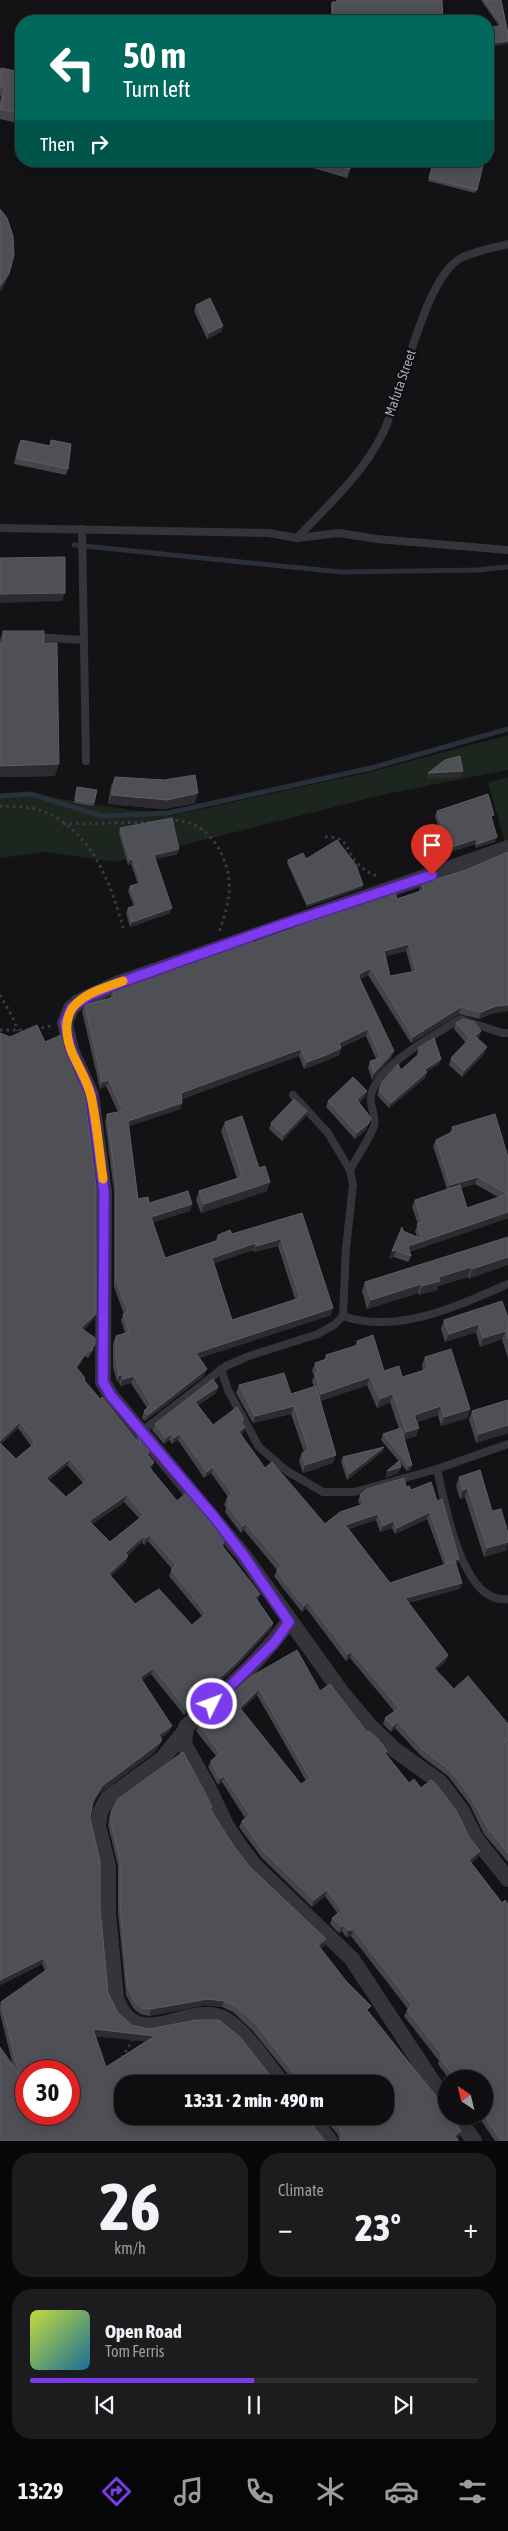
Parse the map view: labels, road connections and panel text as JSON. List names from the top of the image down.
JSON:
{
  "streets": {
    "lane": ["Mafuta Street"]
  },
  "north": "top left",
  "page": {
    "turn": ["50 m", "Turn left"],
    "then": "Then",
    "limit": "30",
    "trip": "13:31 · 2 min · 490 m",
    "tile": [
      ["26", "km/h"],
      "Climate"
    ],
    "heat": ["−", "23°", "+"],
    "song": ["Open Road", "Tom Ferris"],
    "tabs": "13:29"
  }
}
